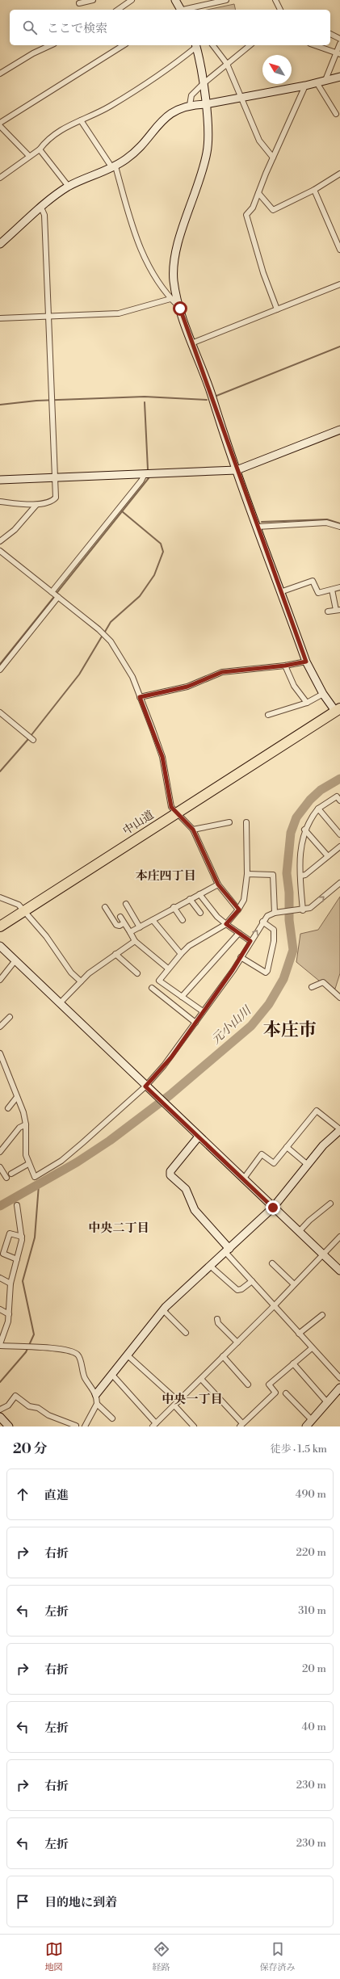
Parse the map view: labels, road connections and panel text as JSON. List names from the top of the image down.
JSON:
{
  "streets": {
    "highway": ["中山道"]
  },
  "districts": [
    "本庄四丁目",
    "本庄市",
    "中央二丁目",
    "中央一丁目"
  ],
  "water": ["元小山川"],
  "north": "top left",
  "page": {
    "search": "ここで検索",
    "heading": ["20 分", "徒歩 · 1.5 km"],
    "list": [
      ["直進", "490 m"],
      ["右折", "220 m"],
      ["左折", "310 m"],
      ["右折", "20 m"],
      ["左折", "40 m"],
      ["右折", "230 m"],
      ["左折", "230 m"],
      "目的地に到着"
    ],
    "nav": ["地図", "経路", "保存済み"]
  }
}
